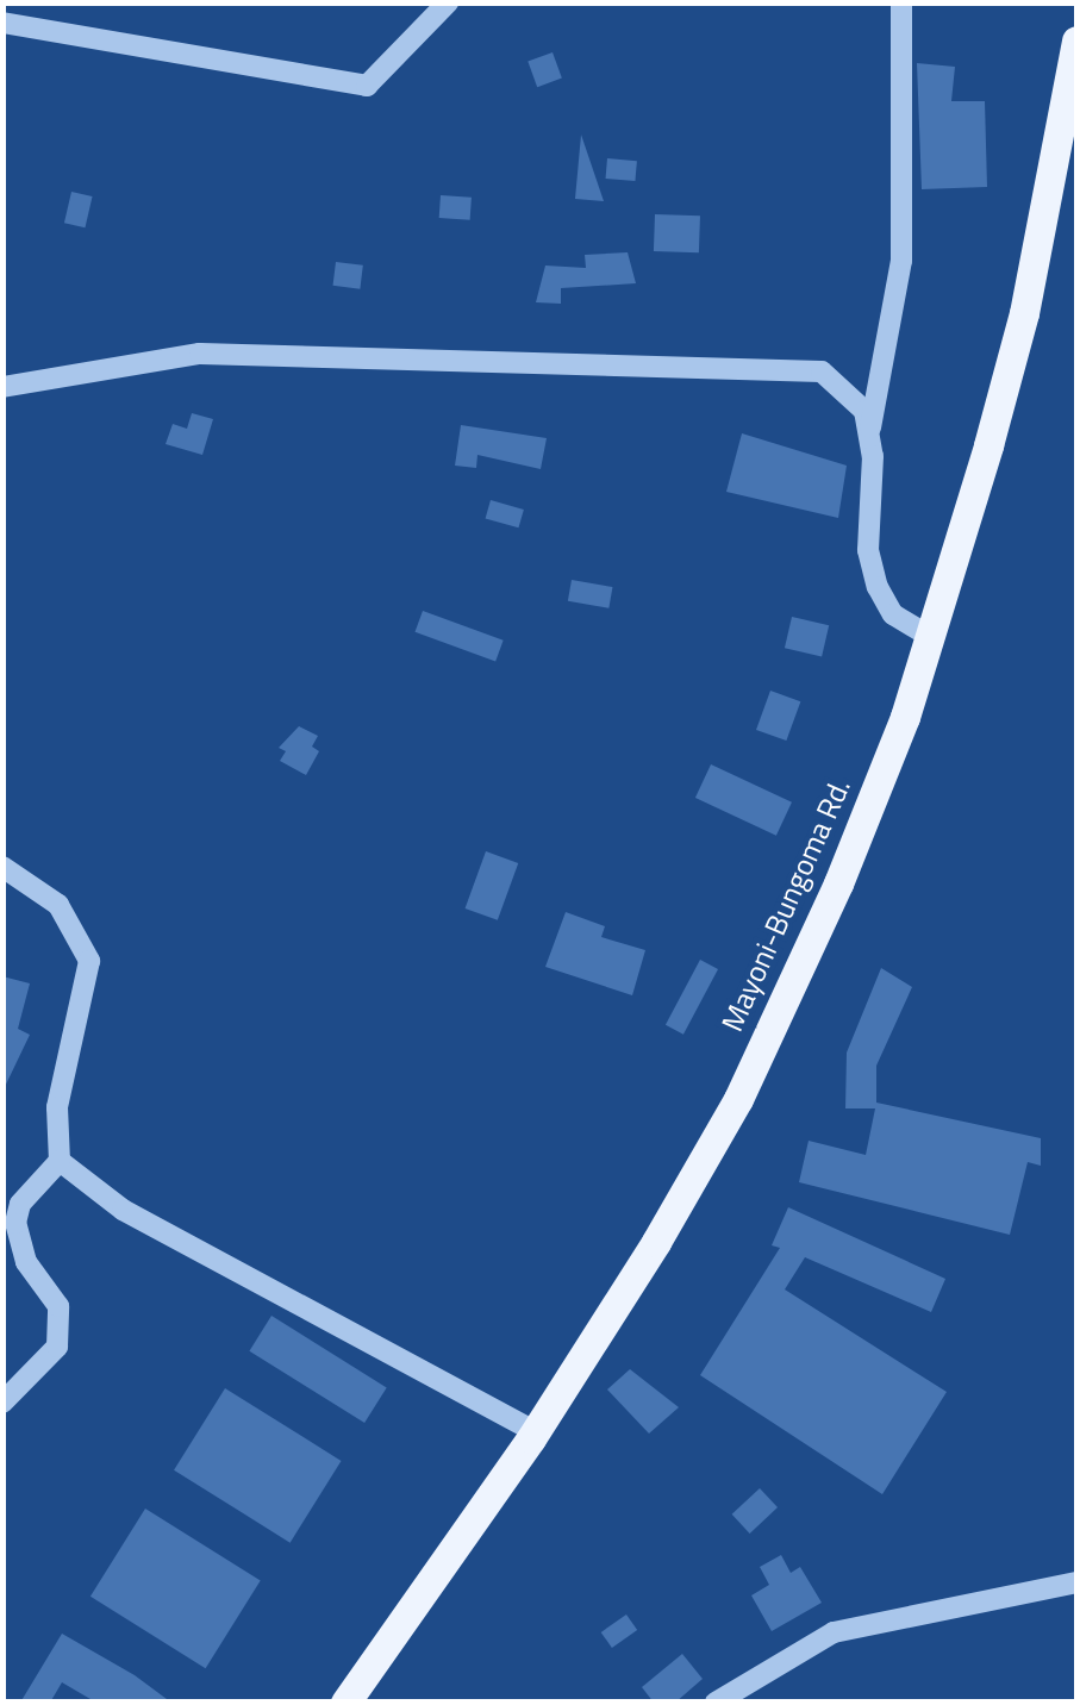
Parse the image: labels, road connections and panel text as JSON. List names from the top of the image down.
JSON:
{
  "streets": {
    "main road": ["Mayoni-Bungoma Rd."]
  }
}
